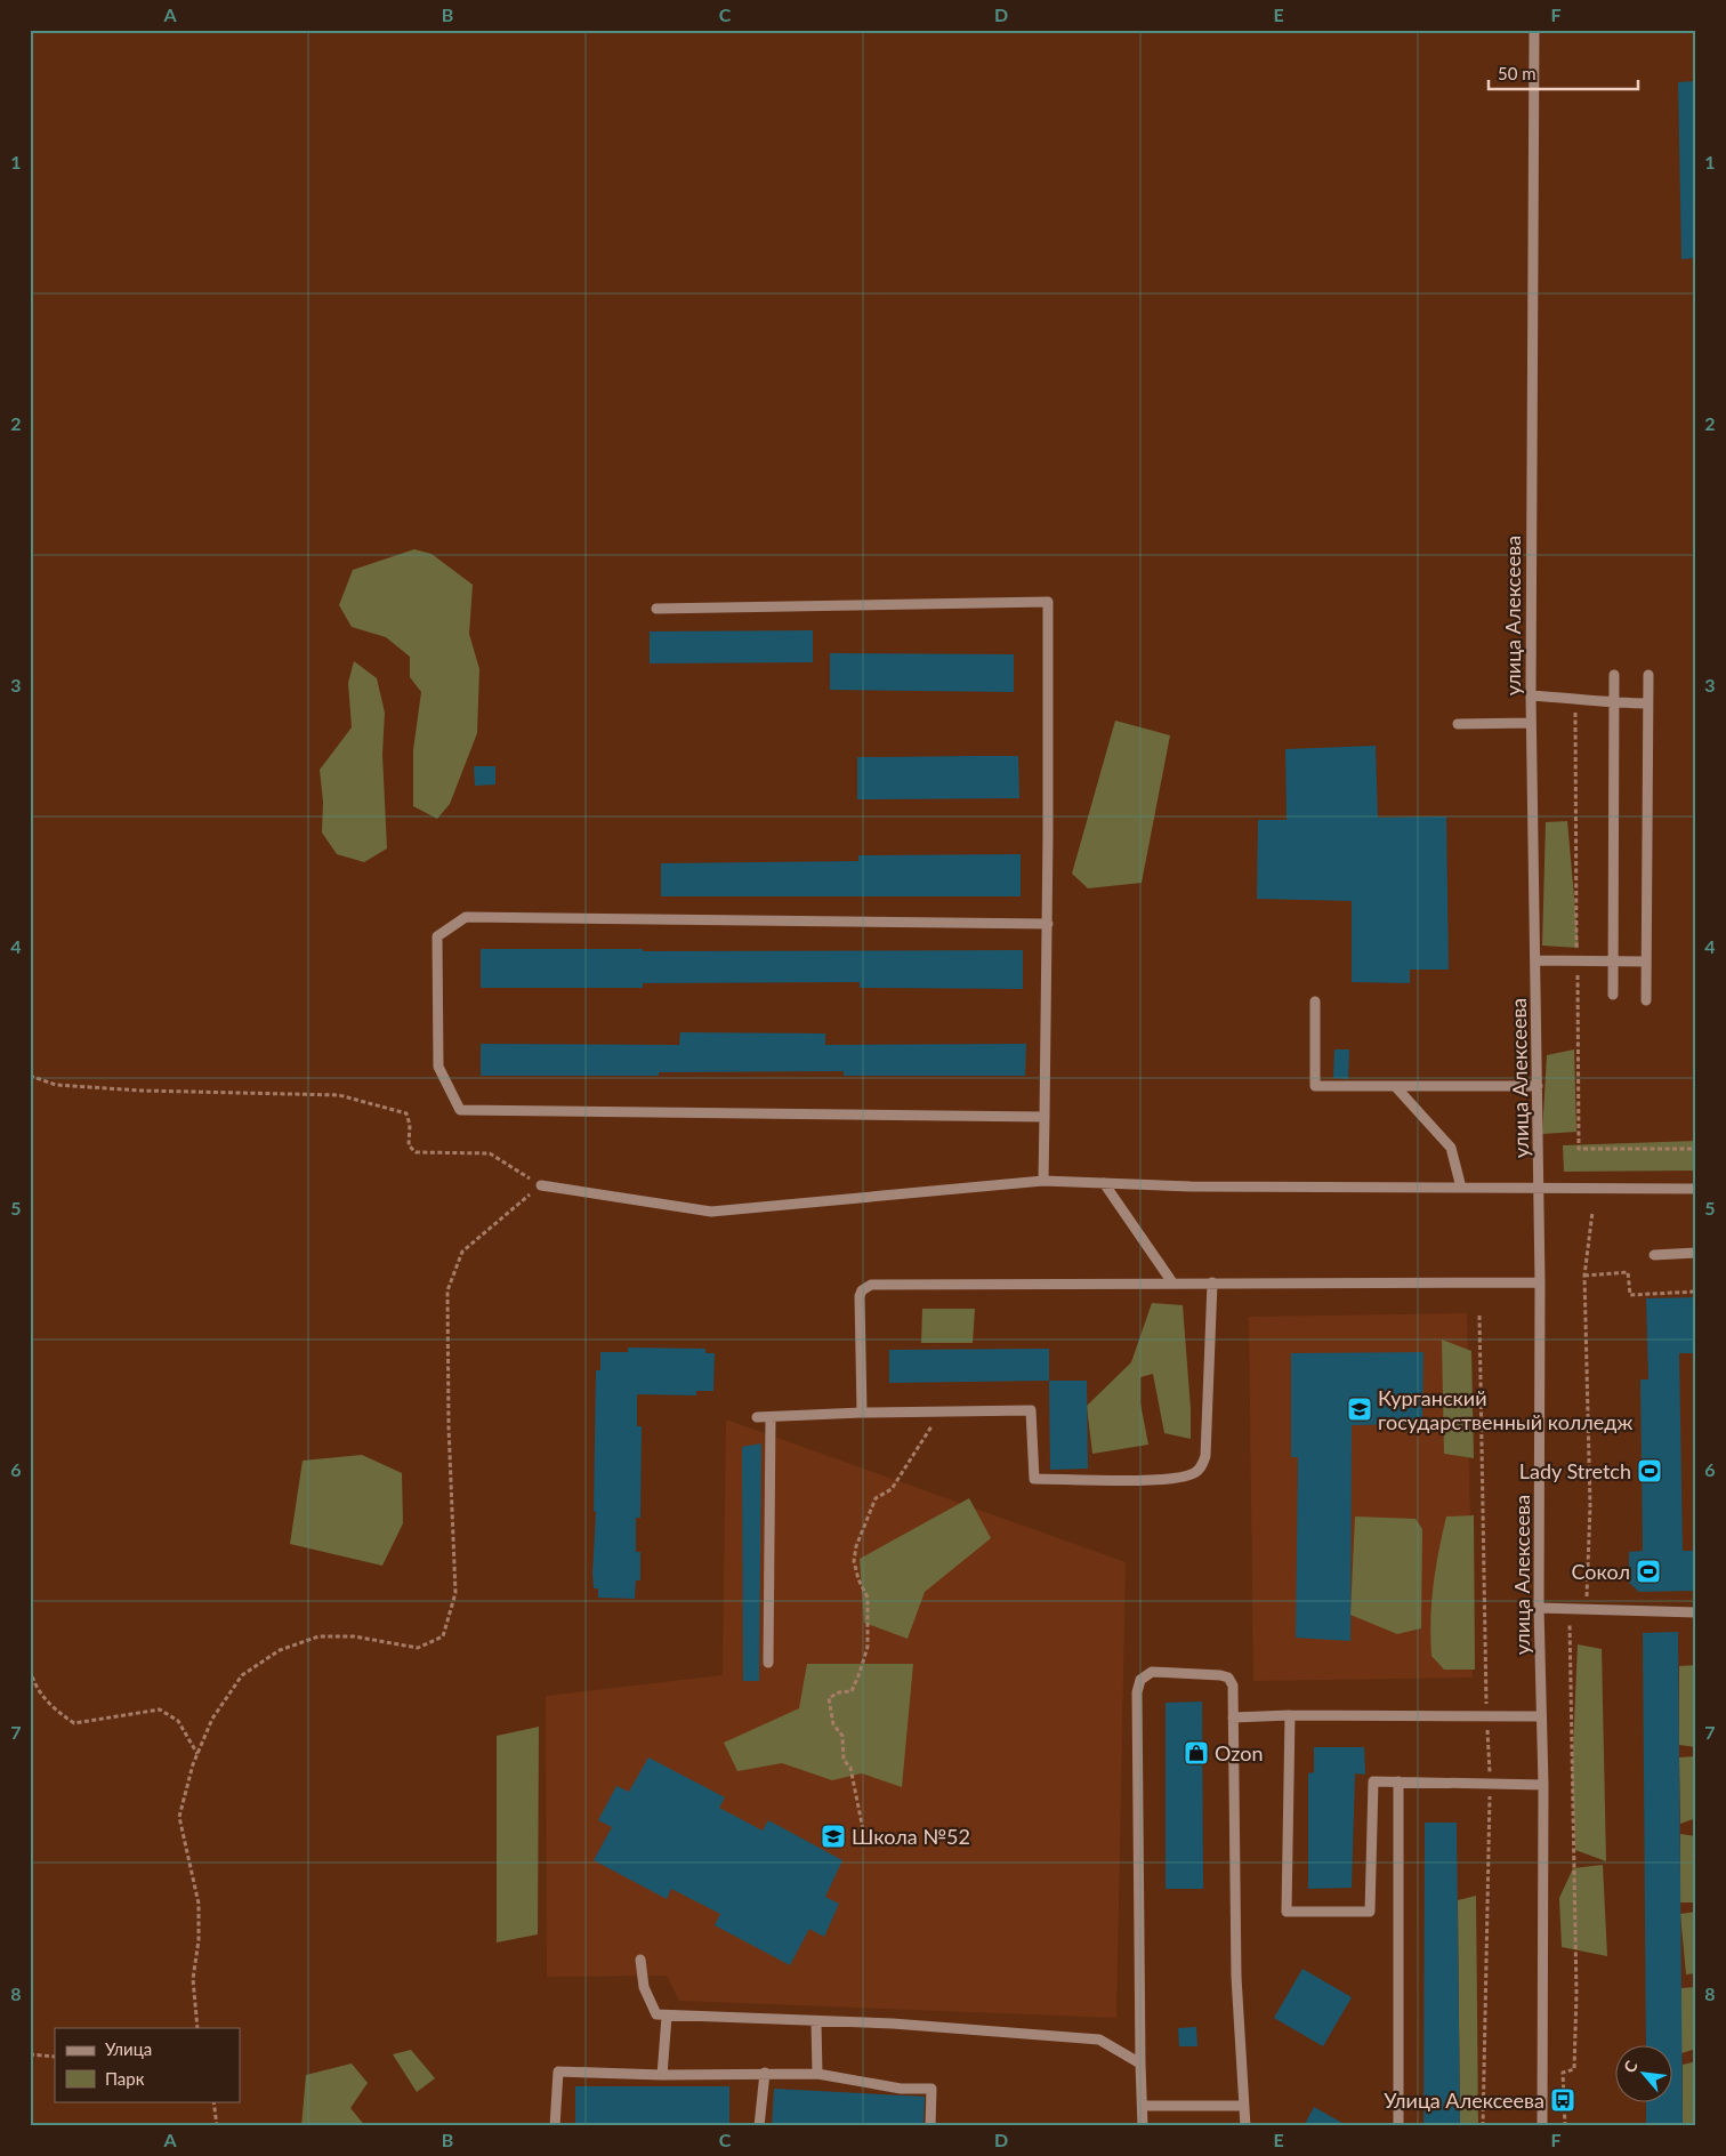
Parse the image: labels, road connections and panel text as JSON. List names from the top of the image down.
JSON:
{
  "streets": {
    "street": ["улица Алексеева"]
  },
  "places": {
    "school or university": ["Курганский государственный колледж", "Школа №52"],
    "sports": ["Lady Stretch", "Сокол"],
    "shop": ["Ozon"],
    "bus stop": ["Улица Алексеева"]
  },
  "legend": ["Улица", "Парк"],
  "scale_bar": "50 m",
  "north": "top left",
  "grid": {
    "columns": [
      "A",
      "B",
      "C",
      "D",
      "E",
      "F"
    ],
    "rows": [
      "1",
      "2",
      "3",
      "4",
      "5",
      "6",
      "7",
      "8"
    ]
  }
}
